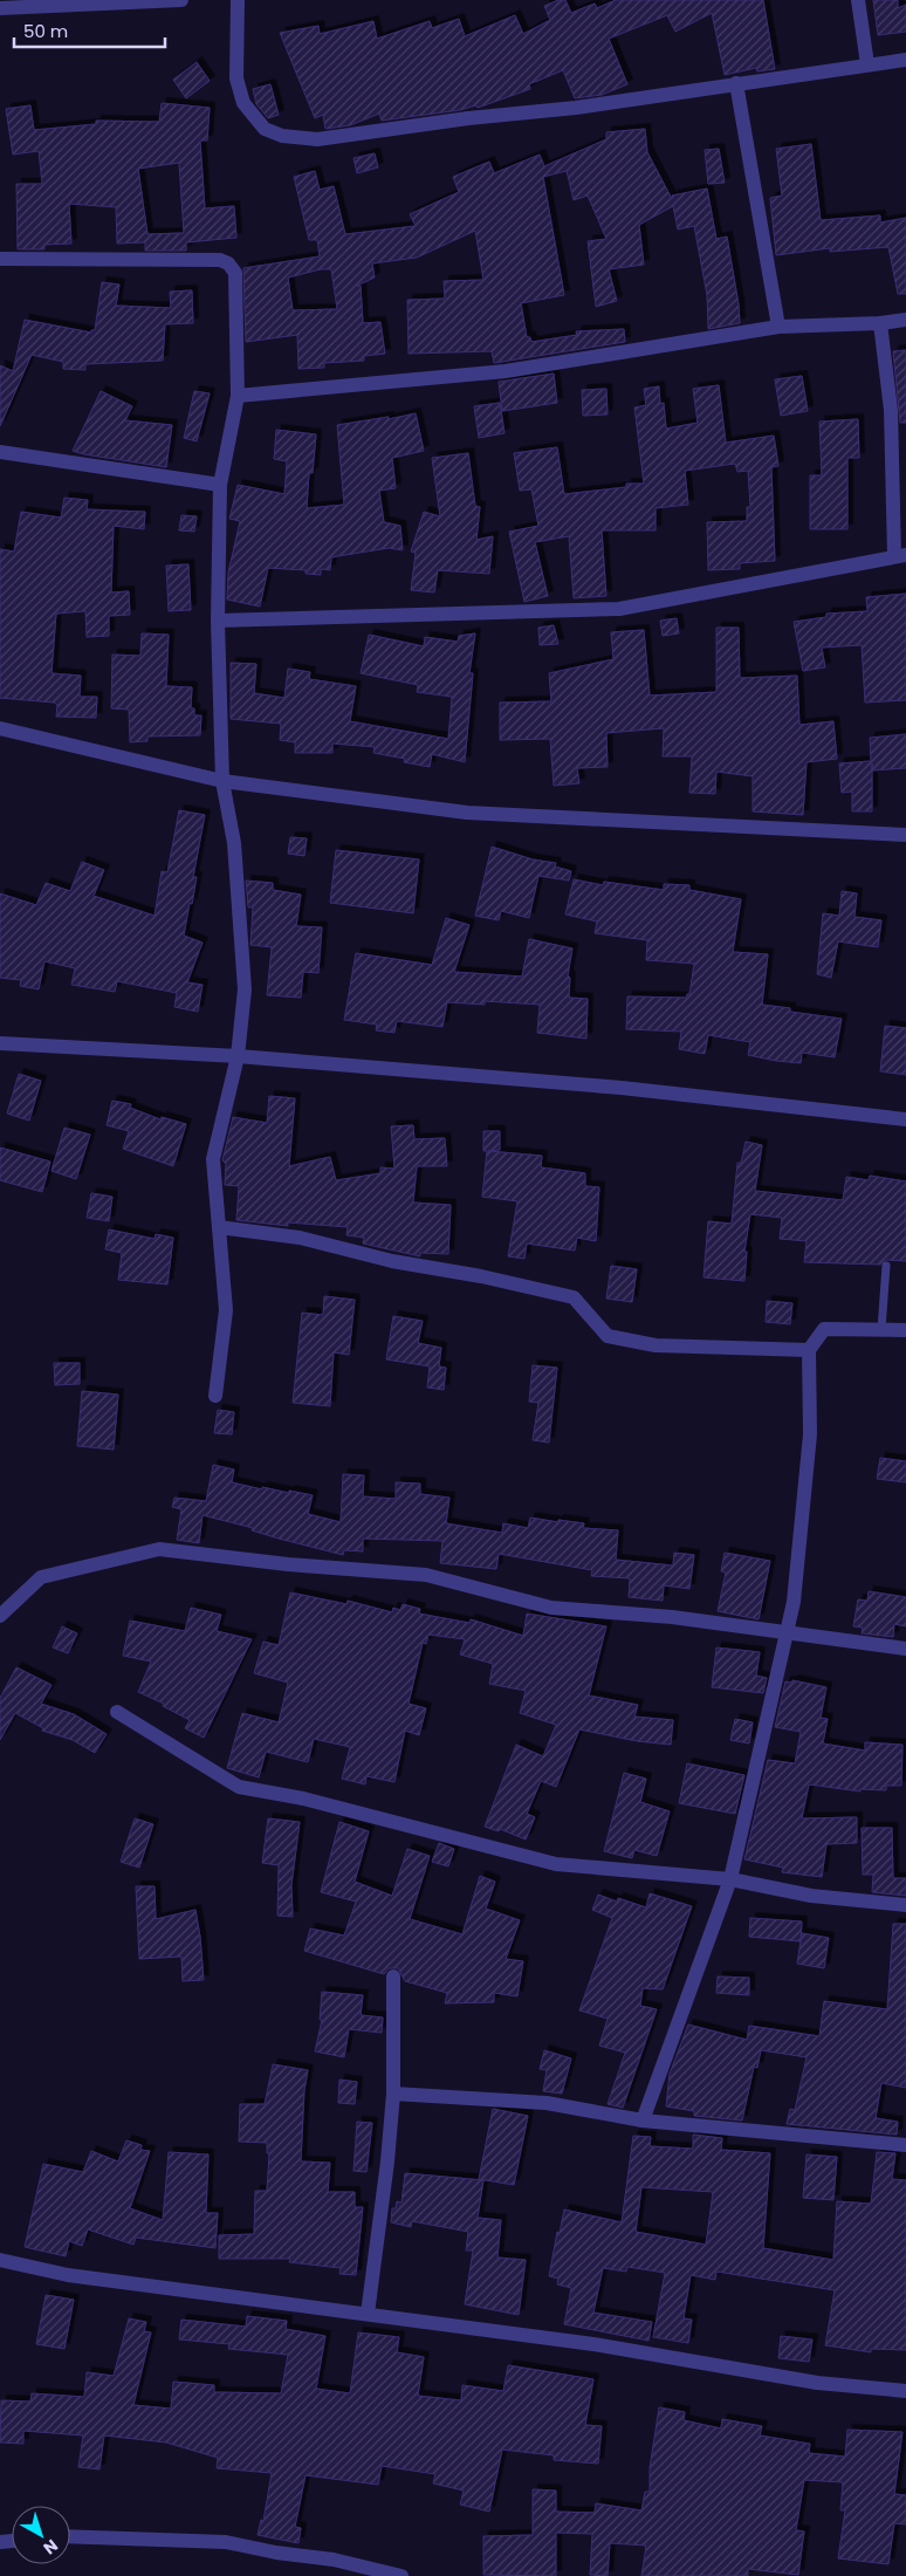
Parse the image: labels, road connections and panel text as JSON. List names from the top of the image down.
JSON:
{
  "scale_bar": "50 m",
  "north": "bottom right"
}
